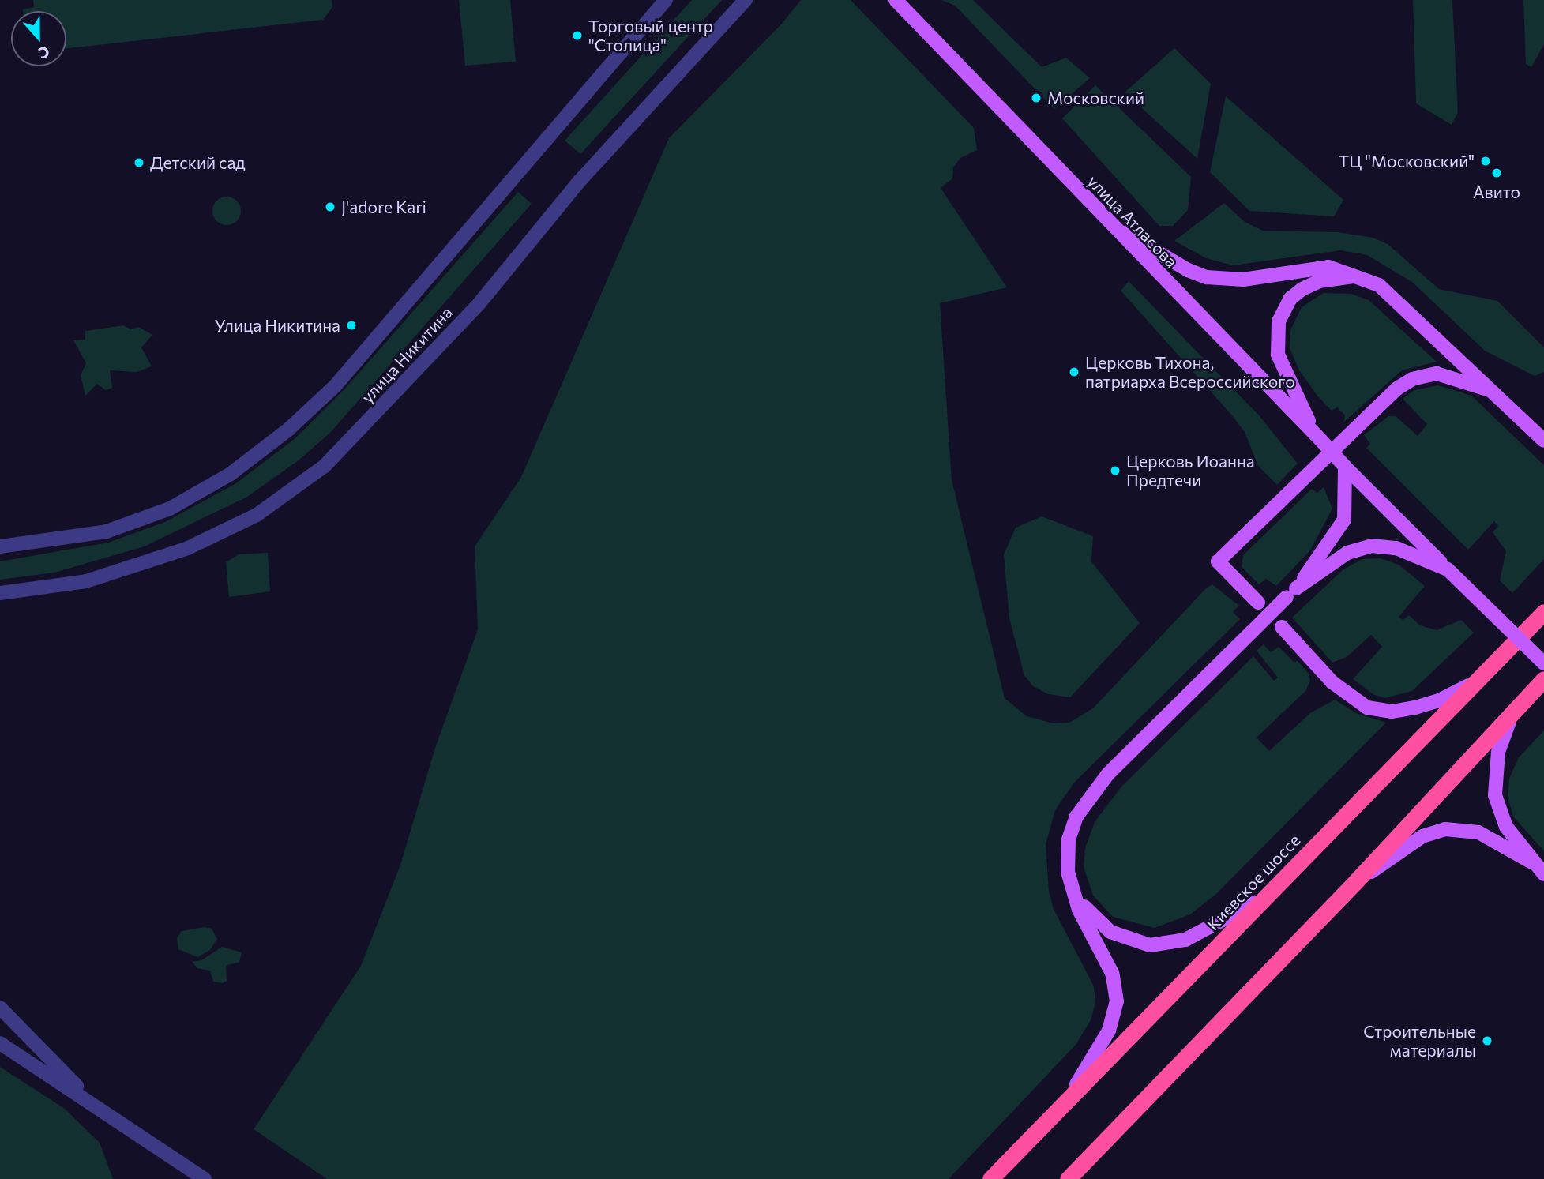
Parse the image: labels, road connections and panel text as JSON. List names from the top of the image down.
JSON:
{
  "streets": {
    "highway": ["Киевское шоссе"],
    "main road": ["улица Атласова"],
    "street": ["улица Никитина"]
  },
  "places": [
    "Торговый центр \"Столица\"",
    "Московский",
    "ТЦ \"Московский\"",
    "Детский сад",
    "Авито",
    "J'adore Kari",
    "Улица Никитина",
    "Церковь Тихона, патриарха Всероссийского",
    "Церковь Иоанна Предтечи",
    "Строительные материалы"
  ],
  "north": "bottom"
}
